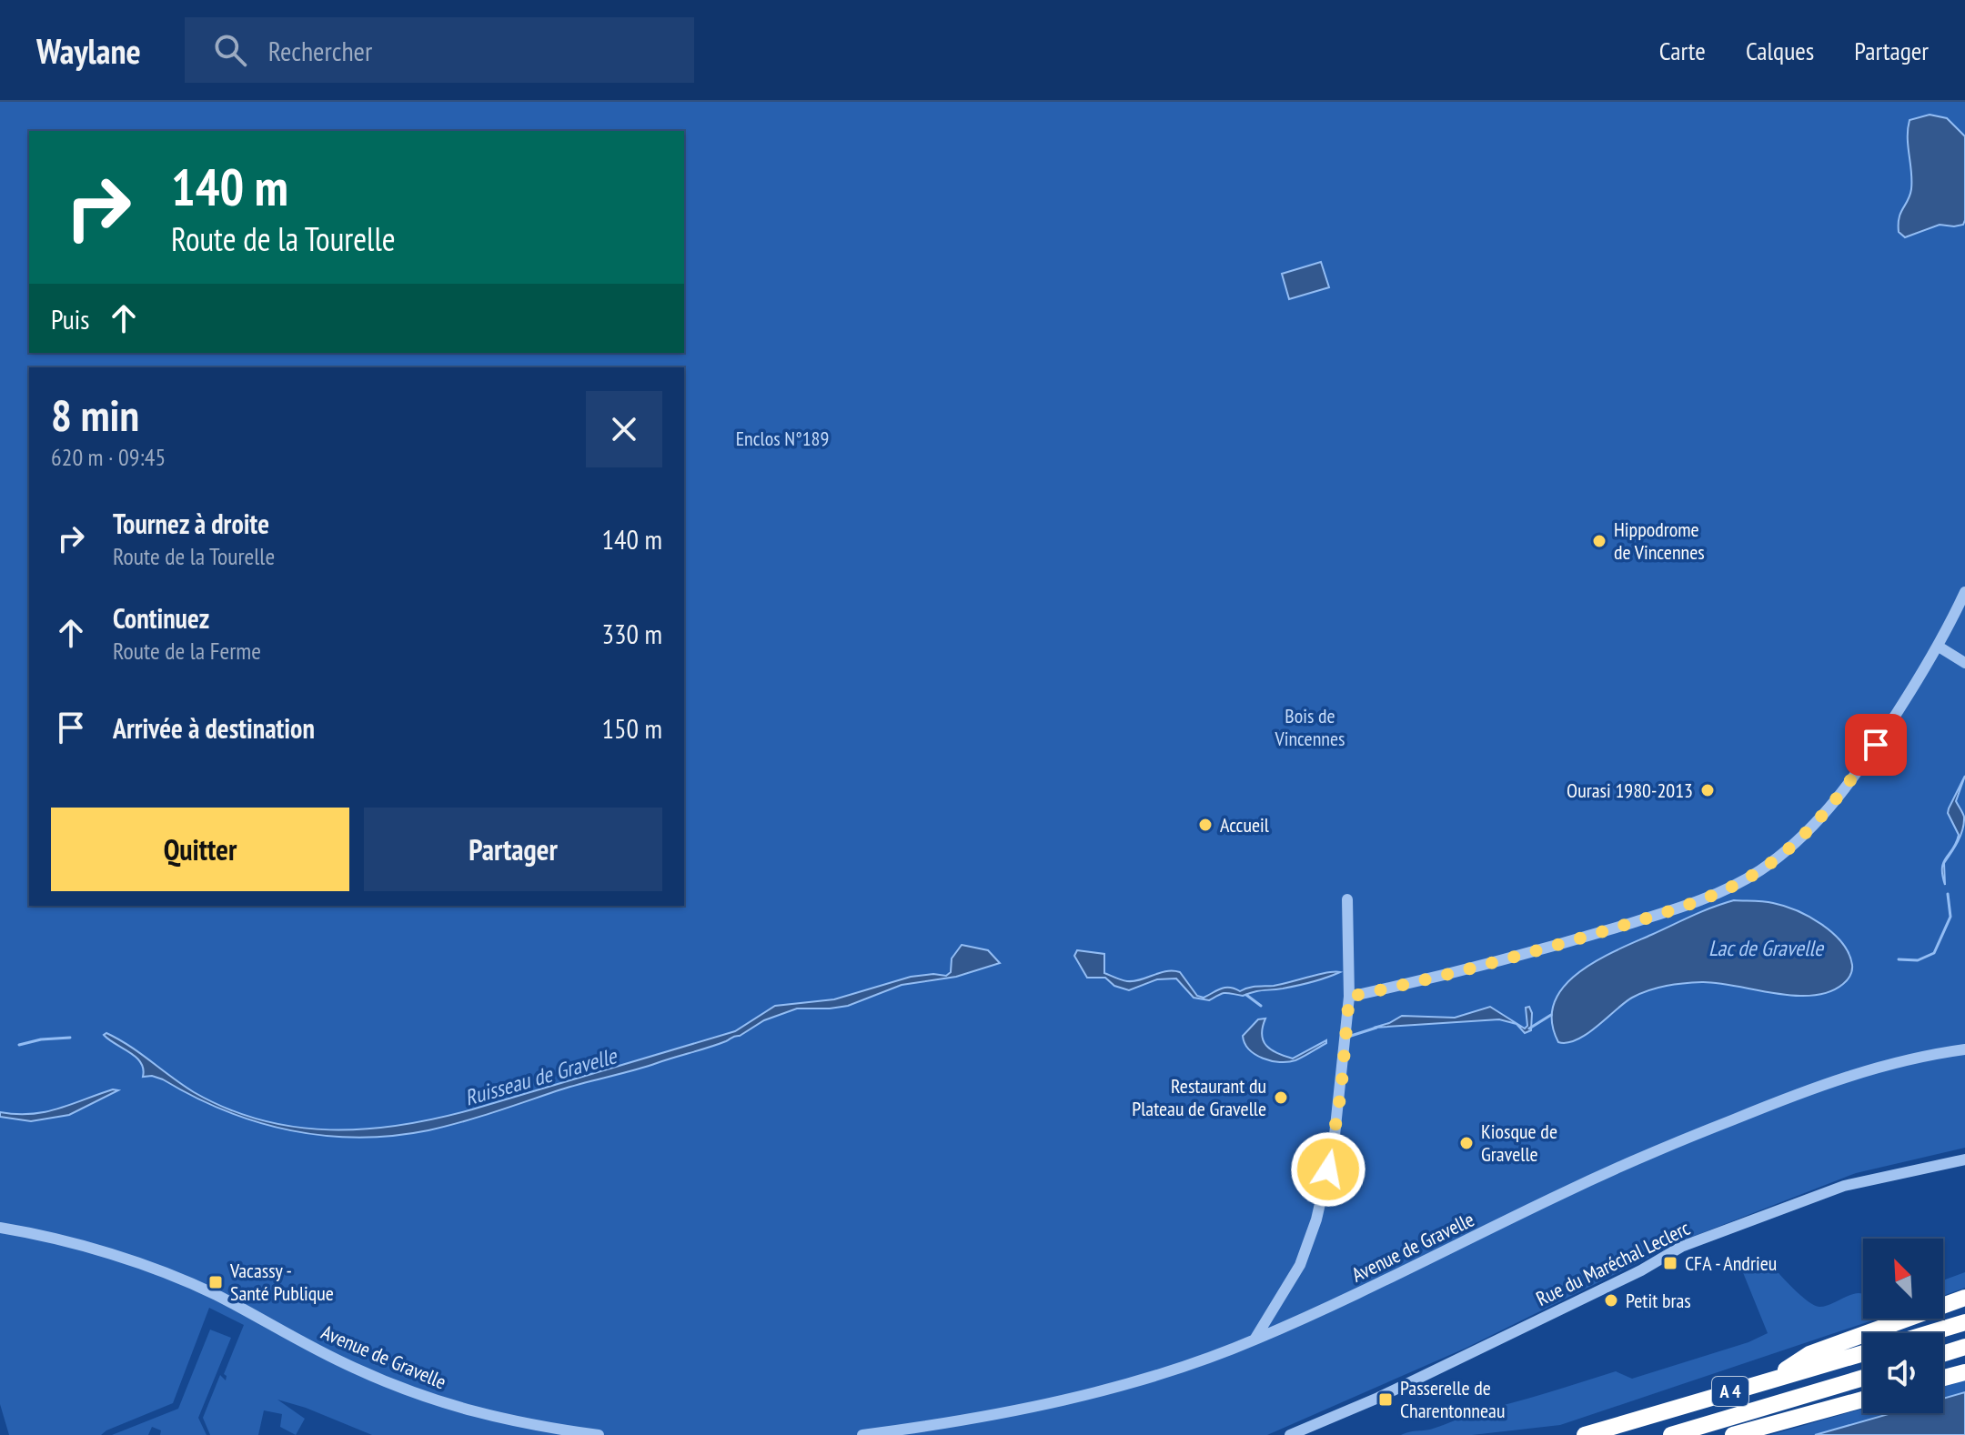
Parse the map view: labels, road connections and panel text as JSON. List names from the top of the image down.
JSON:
{
  "streets": {
    "highway": ["A 4"],
    "street": ["Avenue de Gravelle", "Rue du Maréchal Leclerc"]
  },
  "water": ["Lac de Gravelle", "Ruisseau de Gravelle"],
  "parks": ["Enclos N°189", "Bois de Vincennes"],
  "places": {
    "other": [
      "Hippodrome de Vincennes",
      "Ourasi 1980-2013",
      "Accueil",
      "Restaurant du Plateau de Gravelle",
      "Kiosque de Gravelle",
      "Petit bras"
    ],
    "transit": ["CFA - Andrieu", "Vacassy - Santé Publique", "Passerelle de Charentonneau"]
  },
  "north": "top left",
  "page": {
    "header": "Waylane",
    "search": "Rechercher",
    "nav": ["Carte", "Calques", "Partager"],
    "turn": ["140 m", "Route de la Tourelle"],
    "then": "Puis",
    "heading": ["8 min", "620 m · 09:45"],
    "list": [
      {
        "name": "Tournez à droite",
        "note": "Route de la Tourelle",
        "value": "140 m"
      },
      {
        "name": "Continuez",
        "note": "Route de la Ferme",
        "value": "330 m"
      },
      {
        "name": "Arrivée à destination",
        "value": "150 m"
      }
    ],
    "buttons": ["Quitter", "Partager"]
  }
}
